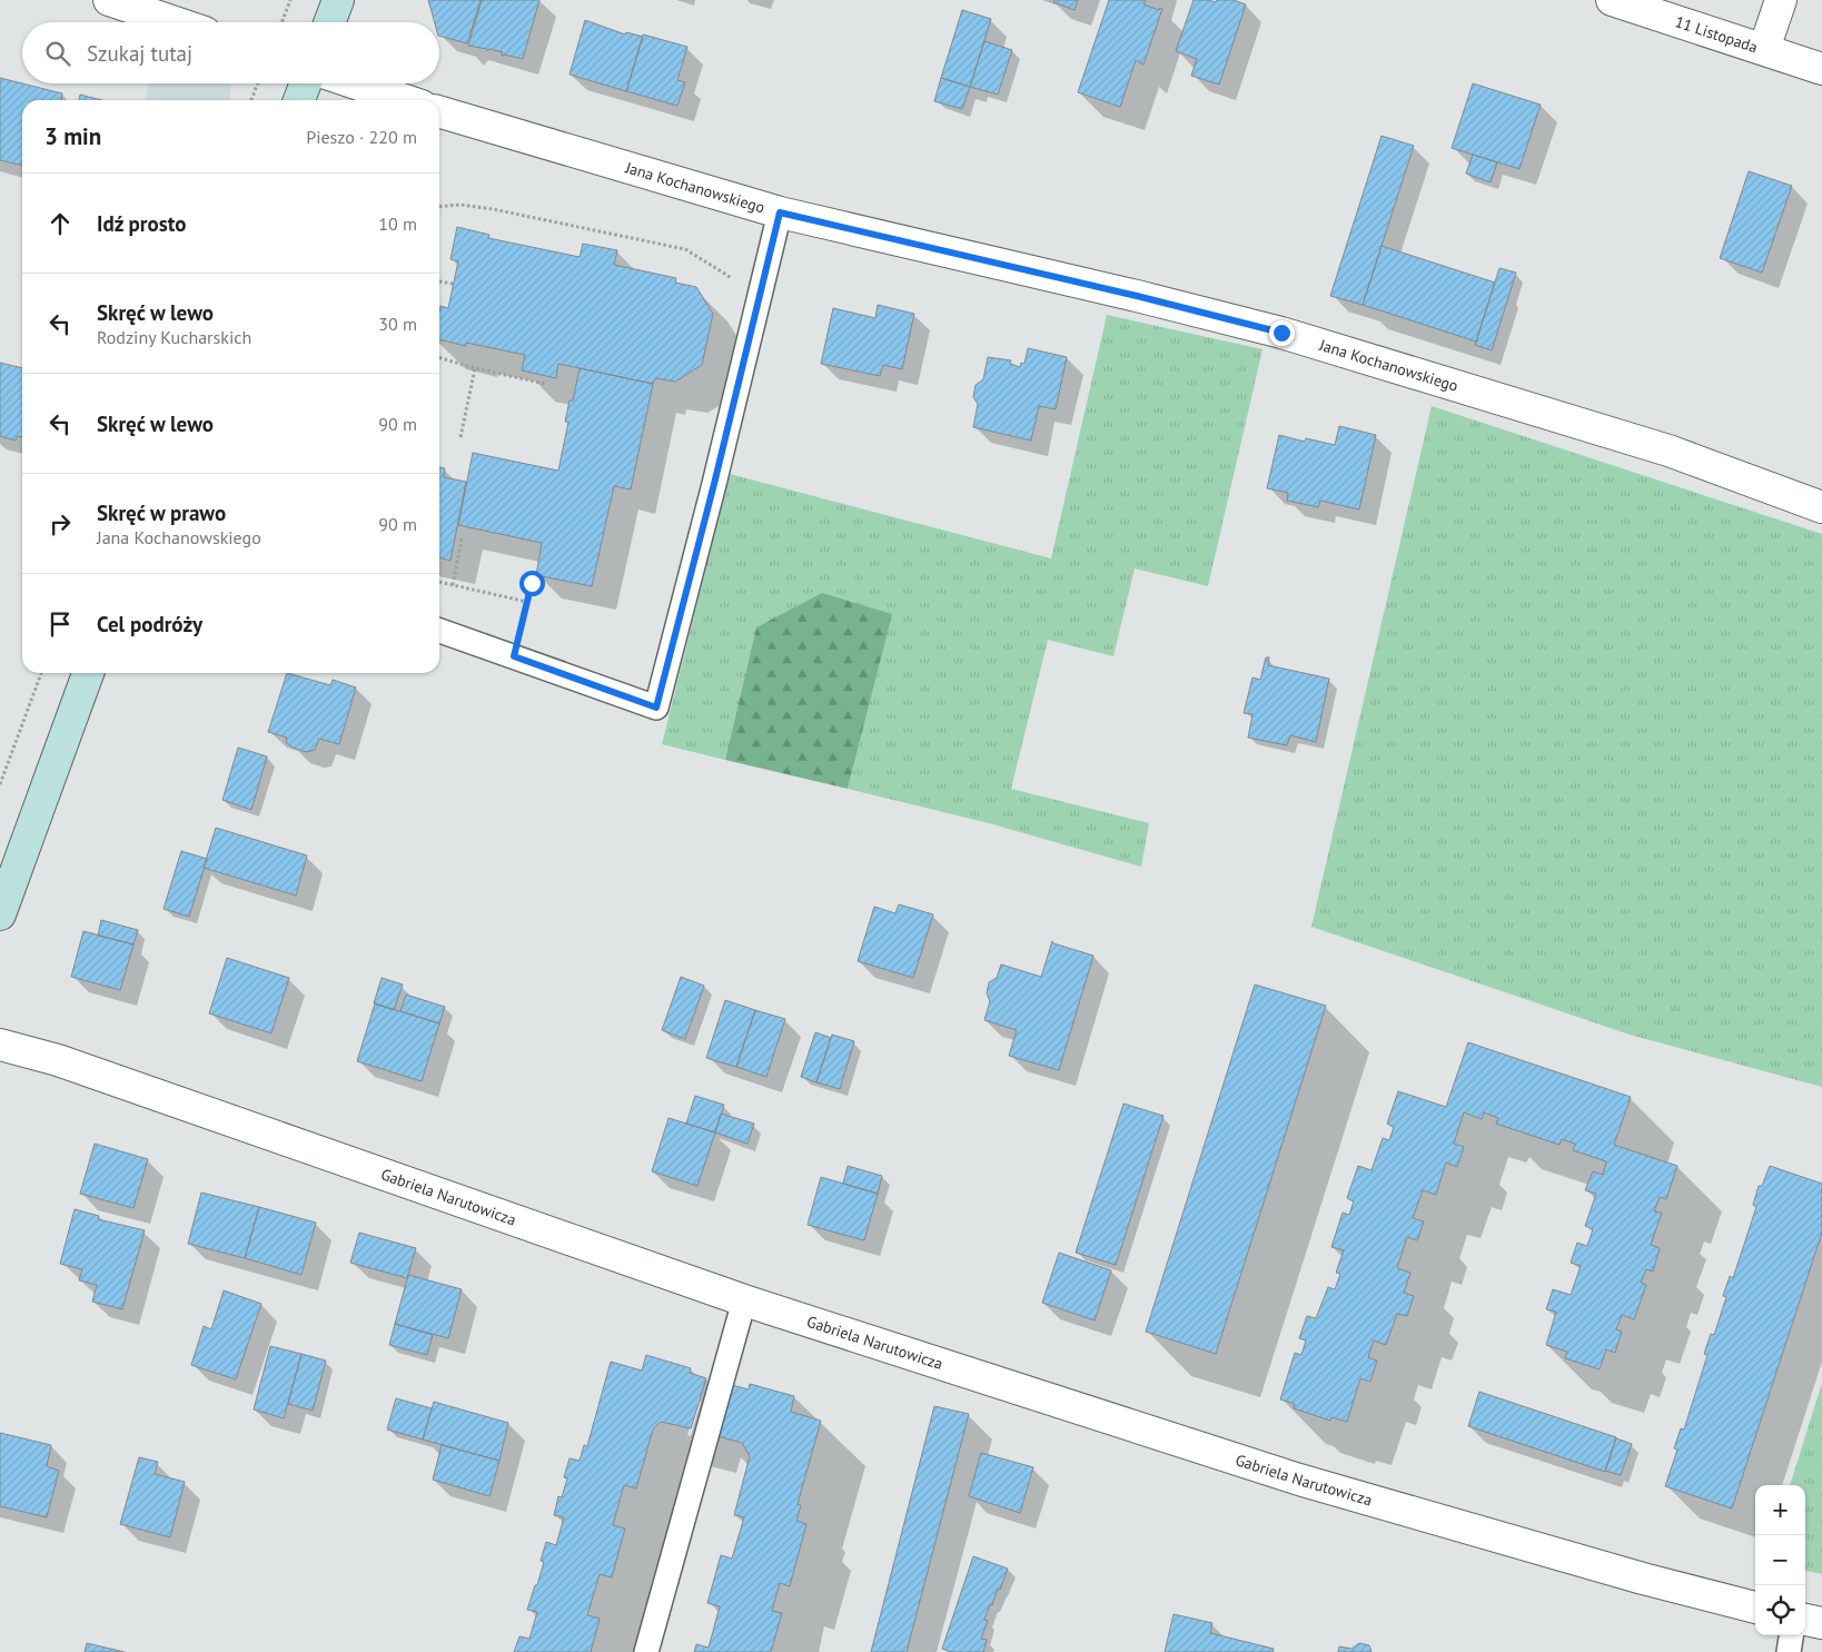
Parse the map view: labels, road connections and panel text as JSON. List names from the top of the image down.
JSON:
{
  "streets": {
    "street": ["11 Listopada", "Jana Kochanowskiego", "Gabriela Narutowicza"]
  },
  "page": {
    "search": "Szukaj tutaj",
    "heading": ["3 min", "Pieszo · 220 m"],
    "list": [
      ["Idź prosto", "10 m"],
      ["Skręć w lewo", "Rodziny Kucharskich", "30 m"],
      ["Skręć w lewo", "90 m"],
      ["Skręć w prawo", "Jana Kochanowskiego", "90 m"],
      "Cel podróży"
    ],
    "map_buttons": ["+", "−"]
  }
}
